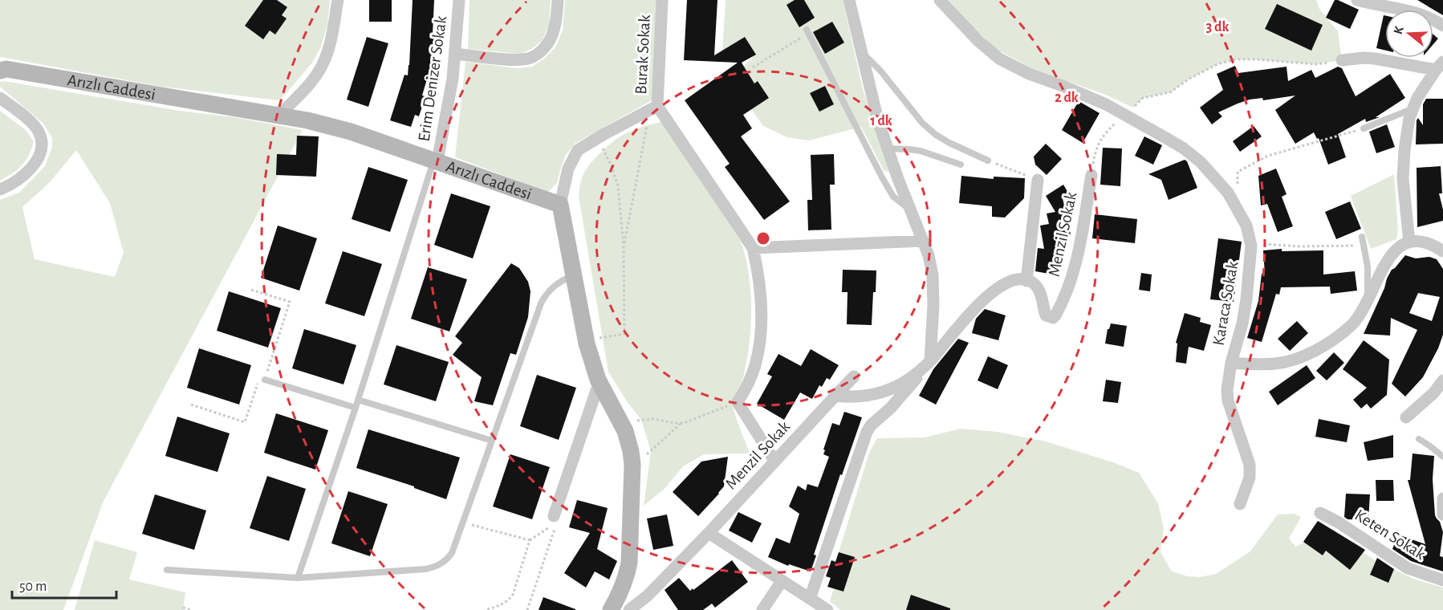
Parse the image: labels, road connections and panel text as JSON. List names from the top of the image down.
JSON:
{
  "streets": {
    "street": [
      "Burak Sokak",
      "Erim Denizer Sokak",
      "Arızlı Caddesi",
      "Menzil Sokak",
      "Karaca Sokak",
      "Keten Sokak"
    ]
  },
  "crossings": [
    ["Burak Sokak", "Arızlı Caddesi"],
    ["Erim Denizer Sokak", "Arızlı Caddesi"]
  ],
  "scale_bar": "50 m",
  "north": "left",
  "rings": ["3 dk", "2 dk", "1 dk"]
}
